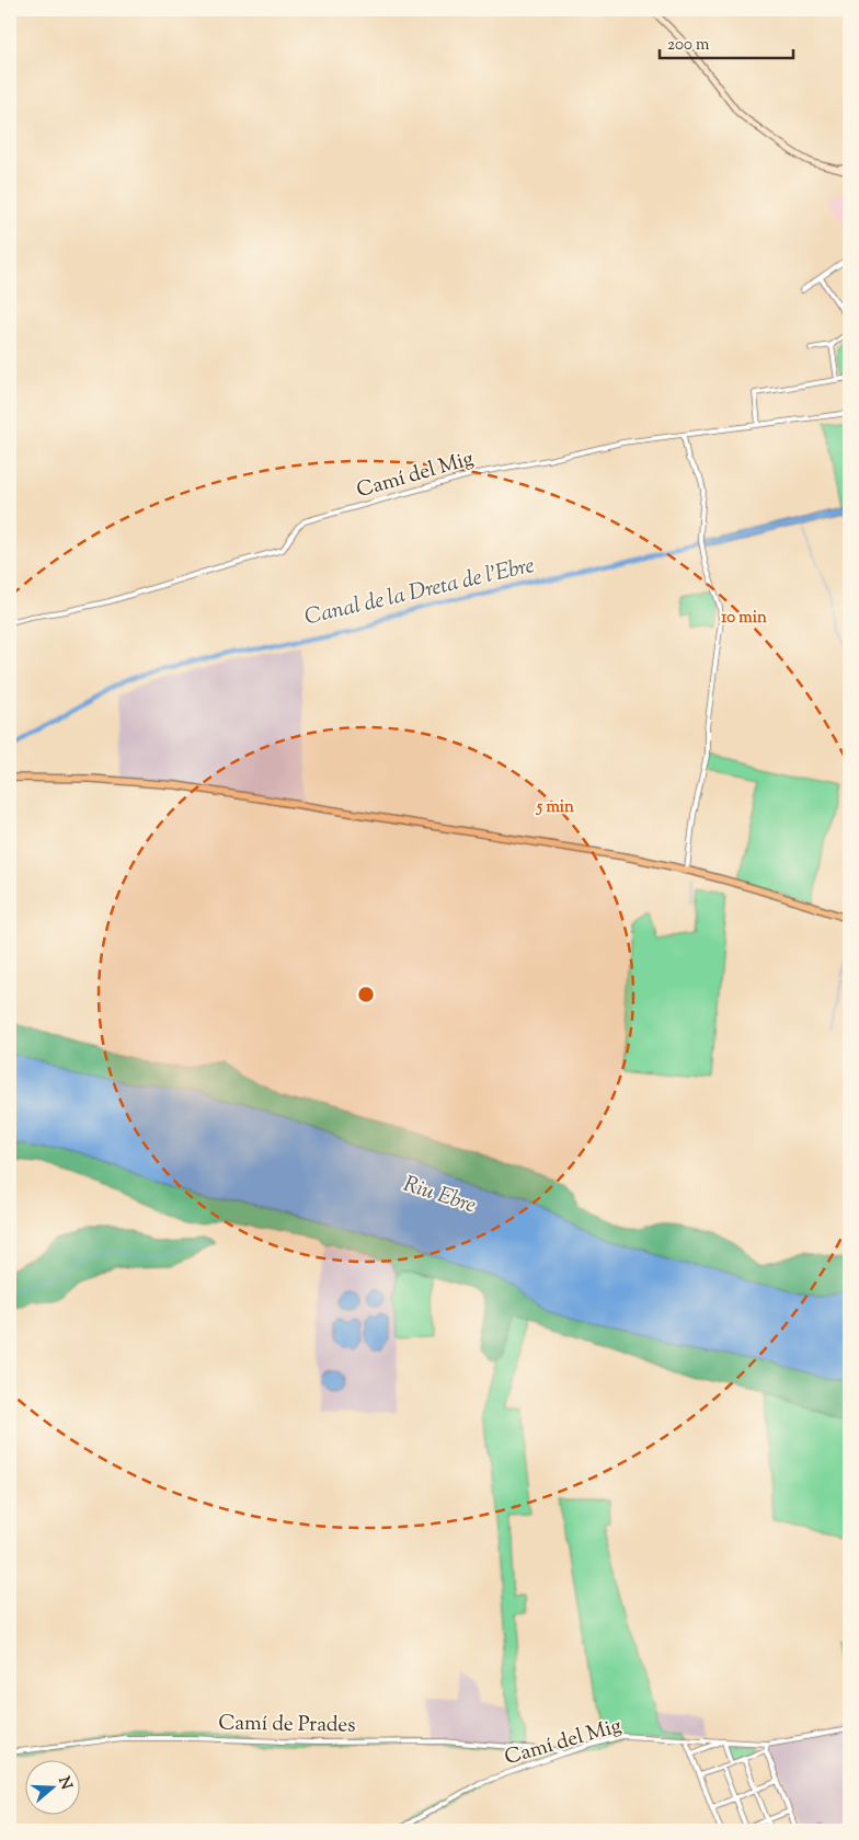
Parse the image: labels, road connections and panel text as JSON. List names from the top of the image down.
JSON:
{
  "streets": {
    "street": ["Camí del Mig", "Camí de Prades"]
  },
  "crossings": [
    ["Camí del Mig", "Camí de Prades"]
  ],
  "water": ["Canal de la Dreta de l'Ebre", "Riu Ebre"],
  "scale_bar": "200 m",
  "north": "right",
  "rings": ["10 min", "5 min"]
}
